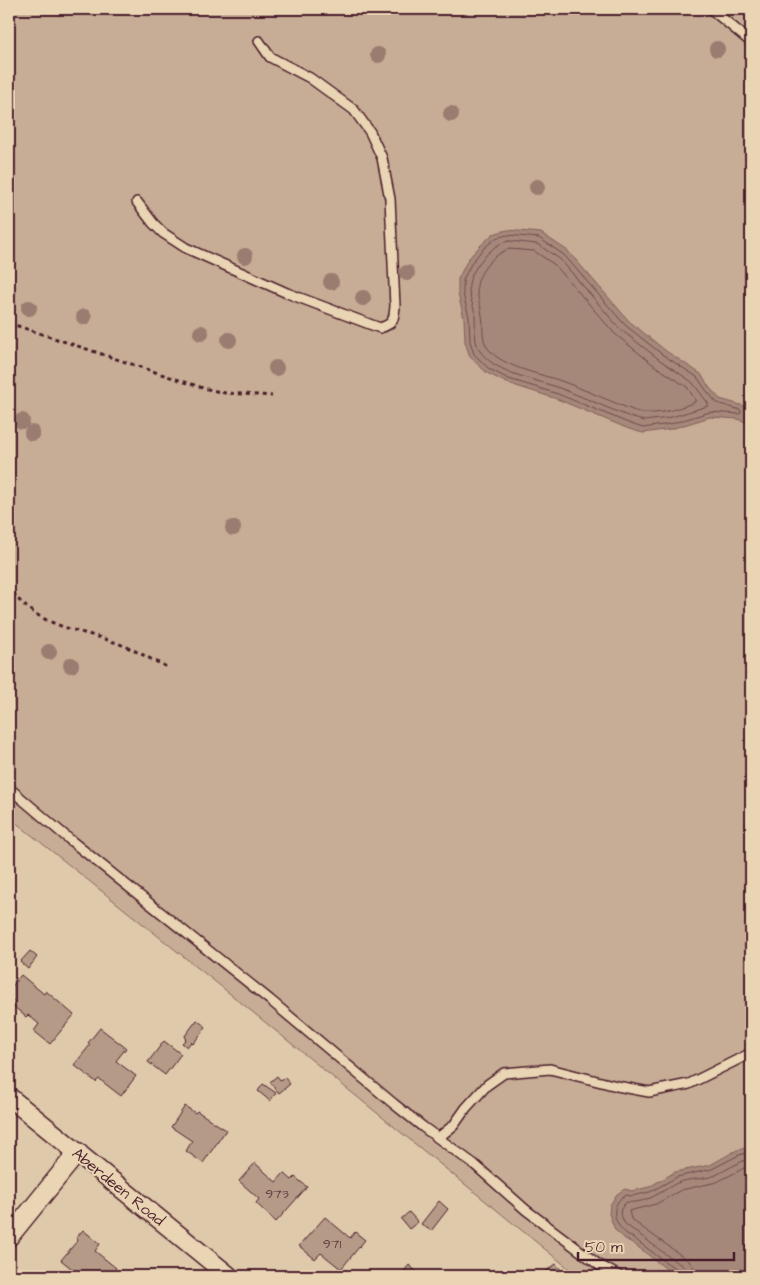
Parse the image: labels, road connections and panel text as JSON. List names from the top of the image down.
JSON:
{
  "streets": {
    "street": ["Aberdeen Road"]
  },
  "house_numbers": ["973", "971"],
  "scale_bar": "50 m"
}
